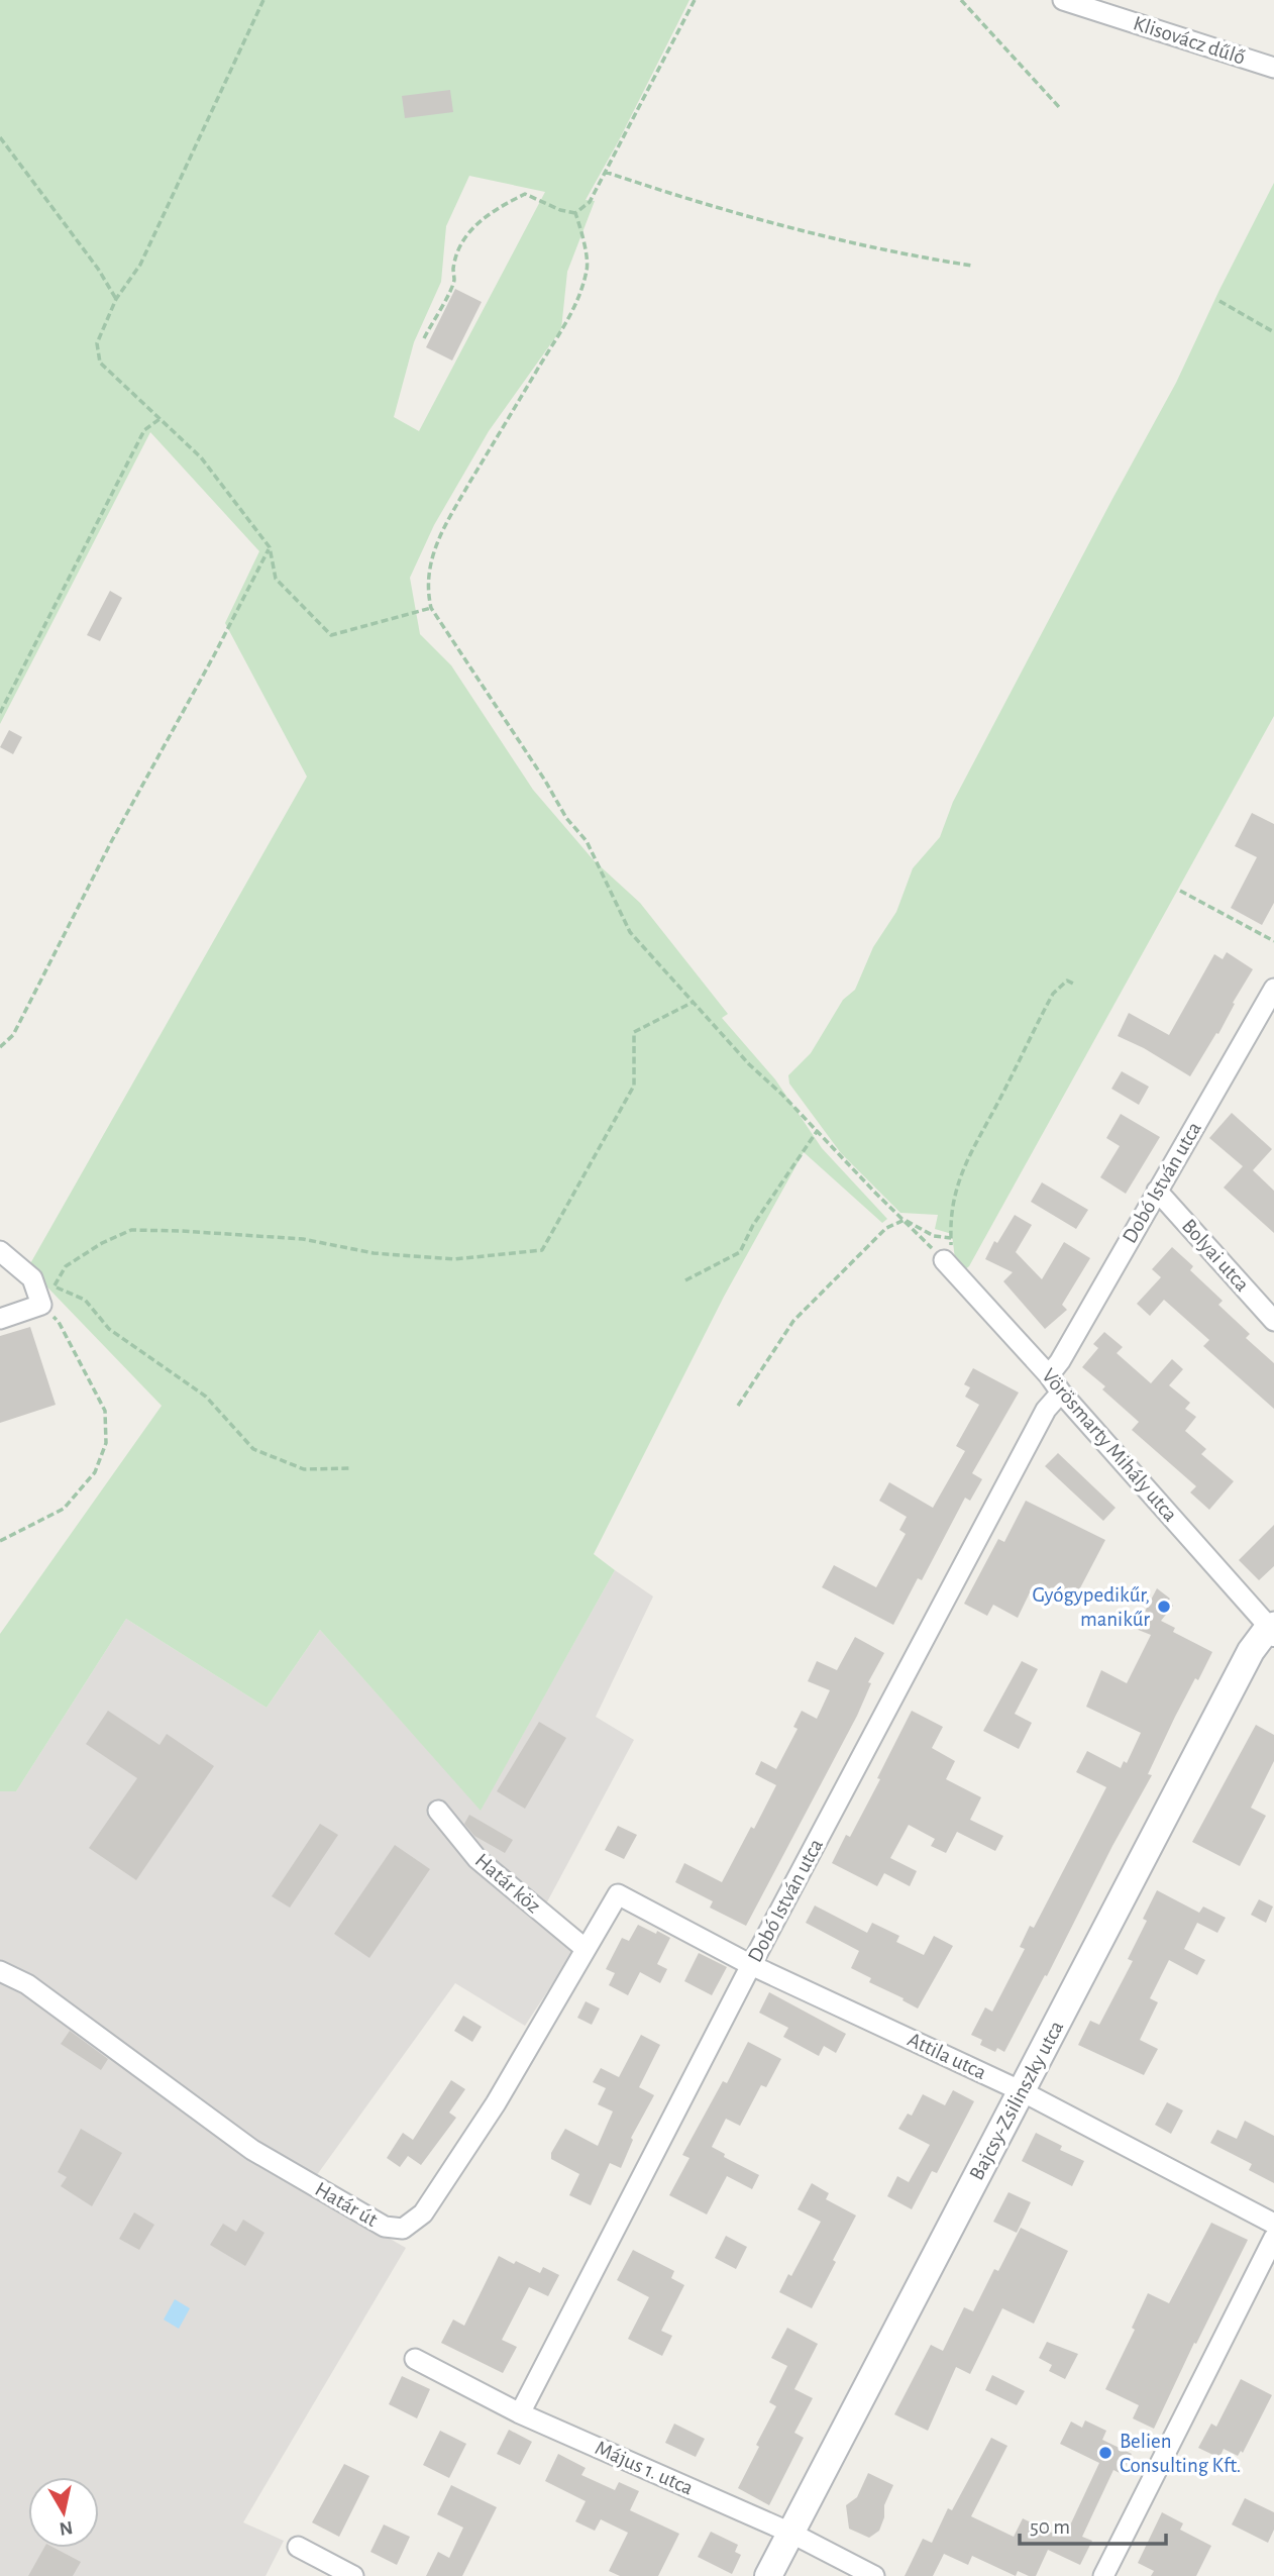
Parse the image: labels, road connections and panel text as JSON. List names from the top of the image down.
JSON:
{
  "streets": {
    "street": [
      "Klisovácz dűlő",
      "Dobó István utca",
      "Bolyai utca",
      "Vörösmarty Mihály utca",
      "Határ köz",
      "Attila utca",
      "Bajcsy-Zsilinszky utca",
      "Határ út",
      "Május 1. utca"
    ]
  },
  "crossings": [
    ["Dobó István utca", "Bolyai utca"],
    ["Dobó István utca", "Vörösmarty Mihály utca"],
    ["Dobó István utca", "Attila utca"],
    ["Dobó István utca", "Május 1. utca"],
    ["Vörösmarty Mihály utca", "Bajcsy-Zsilinszky utca"],
    ["Határ köz", "Határ út"],
    ["Attila utca", "Bajcsy-Zsilinszky utca"],
    ["Attila utca", "Határ út"],
    ["Bajcsy-Zsilinszky utca", "Május 1. utca"]
  ],
  "places": ["Gyógypedikűr, manikűr", "Belien Consulting Kft."],
  "scale_bar": "50 m",
  "north": "bottom"
}
